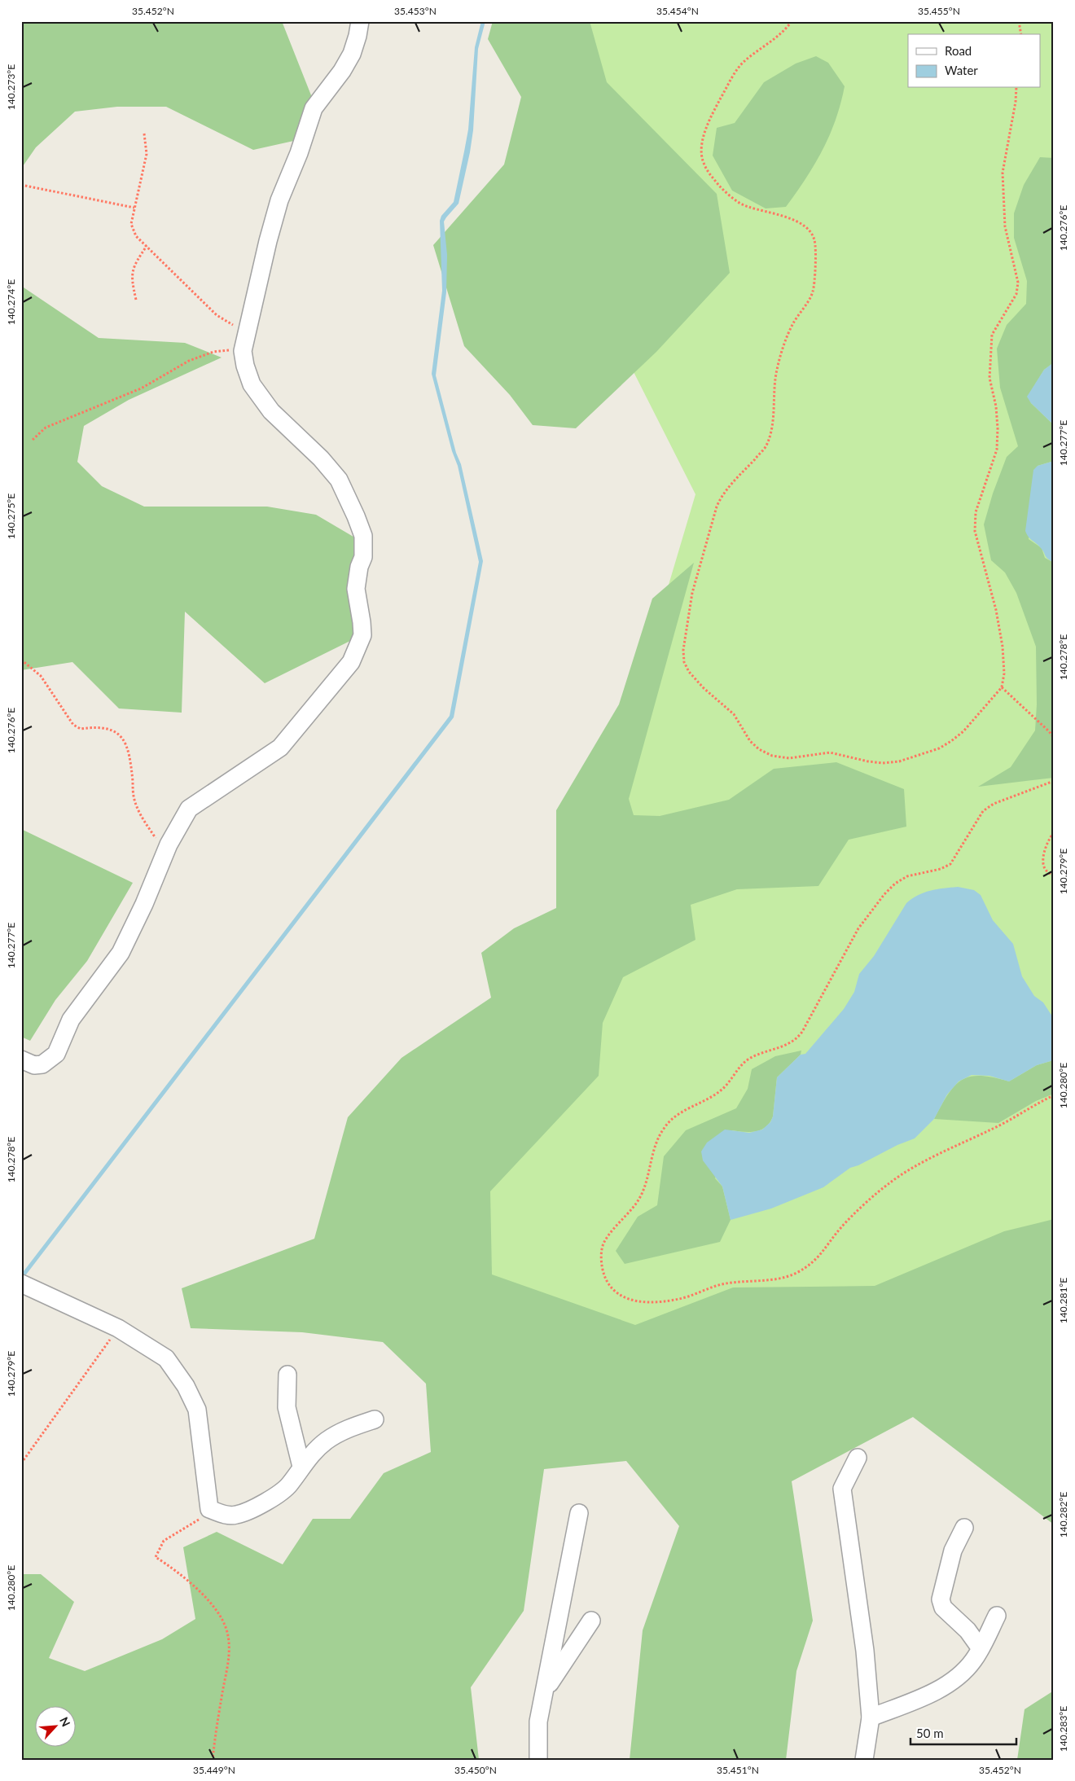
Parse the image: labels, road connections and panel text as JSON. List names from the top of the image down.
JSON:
{
  "legend": ["Road", "Water"],
  "scale_bar": "50 m",
  "north": "top right",
  "coordinates": [
    "35.452°N",
    "35.453°N",
    "35.454°N",
    "35.455°N",
    "140.273°E",
    "140.276°E",
    "140.274°E",
    "140.277°E",
    "140.275°E",
    "140.278°E",
    "140.279°E",
    "140.280°E",
    "140.281°E",
    "140.282°E",
    "140.283°E",
    "35.449°N",
    "35.450°N",
    "35.451°N"
  ]
}
